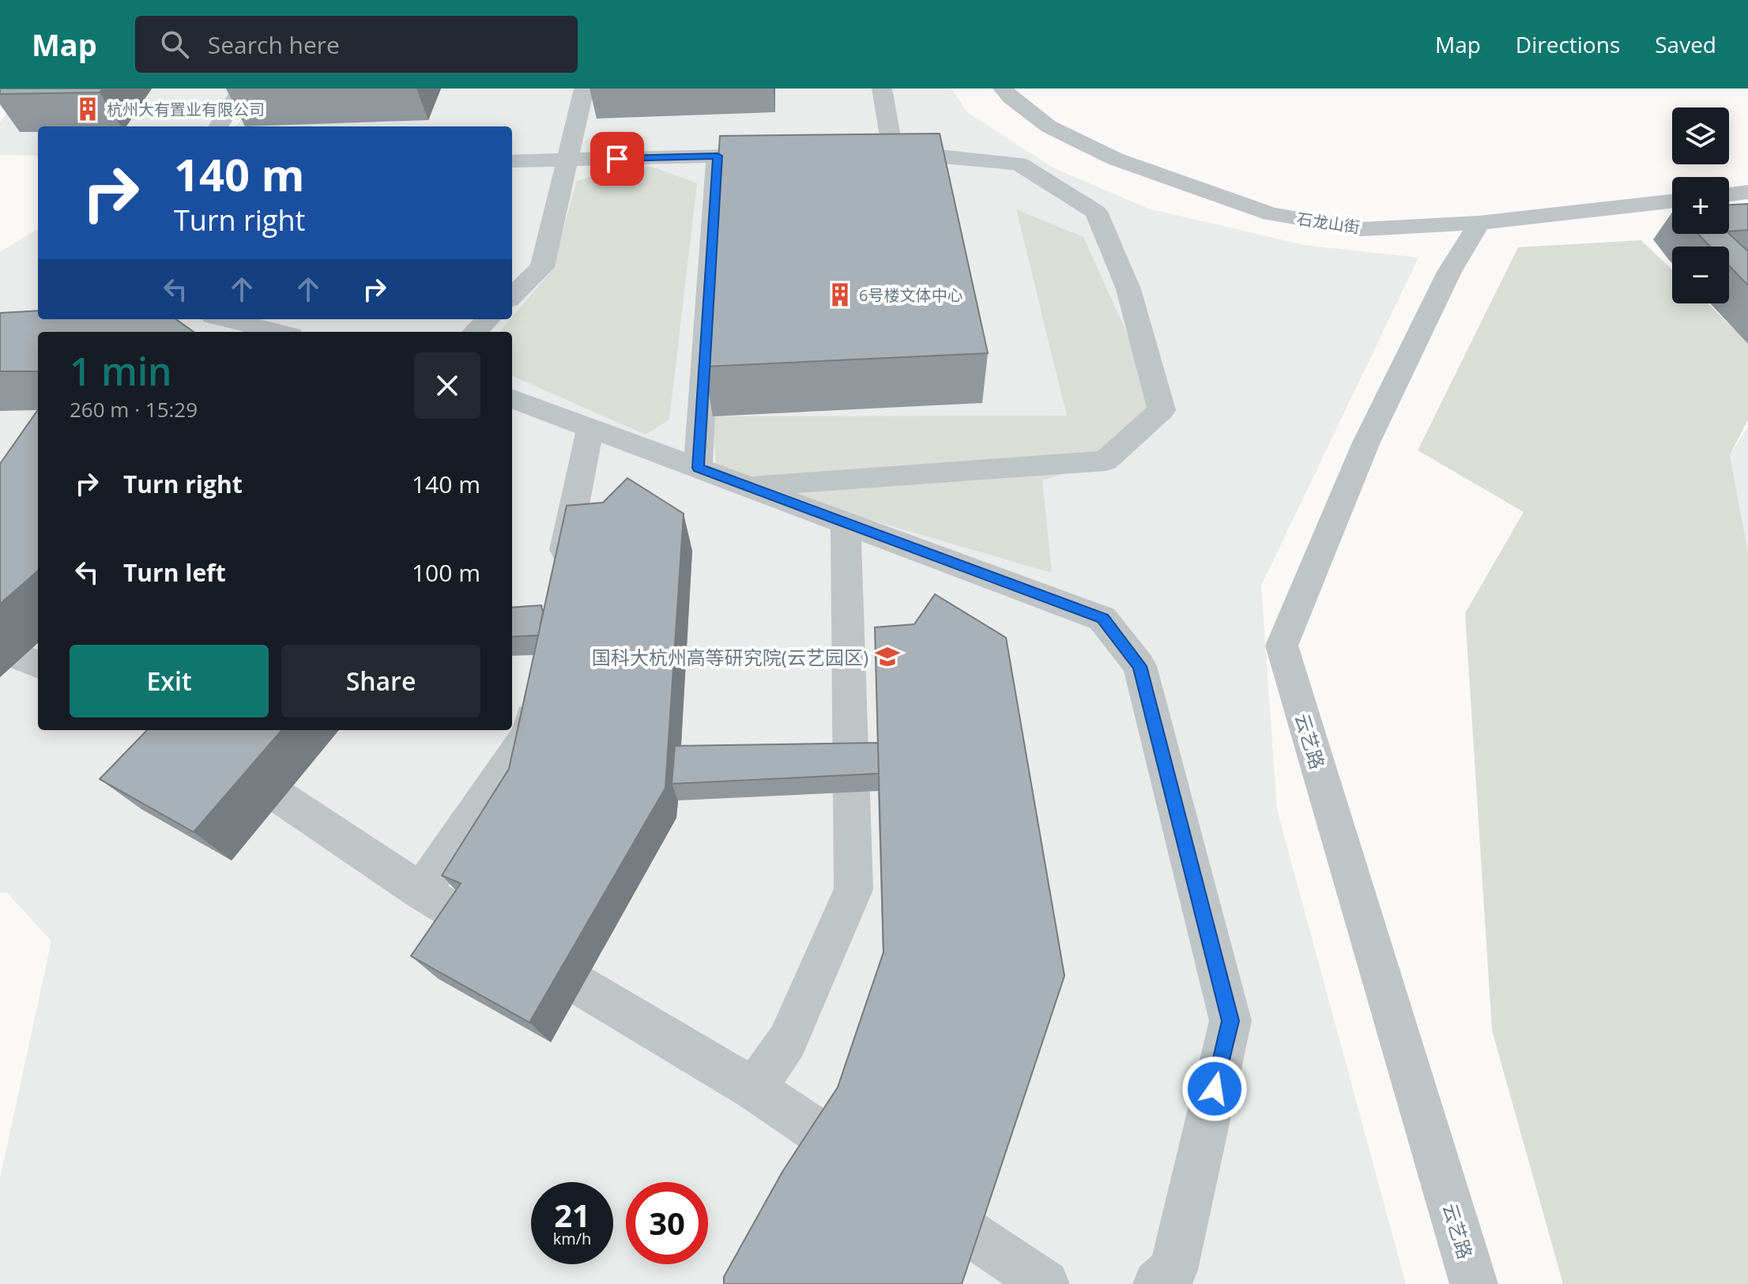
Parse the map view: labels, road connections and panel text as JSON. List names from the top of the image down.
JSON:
{
  "streets": {
    "street": ["石龙山街", "云艺路"]
  },
  "crossings": [
    ["石龙山街", "云艺路"]
  ],
  "places": {
    "building": ["杭州大有置业有限公司", "6号楼文体中心"],
    "school or university": ["国科大杭州高等研究院(云艺园区)"]
  },
  "page": {
    "header": "Map",
    "search": "Search here",
    "nav": ["Map", "Directions", "Saved"],
    "map_buttons": ["+", "−"],
    "turn": ["140 m", "Turn right"],
    "heading": ["1 min", "260 m · 15:29"],
    "list": [
      {
        "name": "Turn right",
        "value": "140 m"
      },
      {
        "name": "Turn left",
        "value": "100 m"
      }
    ],
    "buttons": ["Exit", "Share"],
    "speed": "21 km/h",
    "limit": "30"
  }
}
